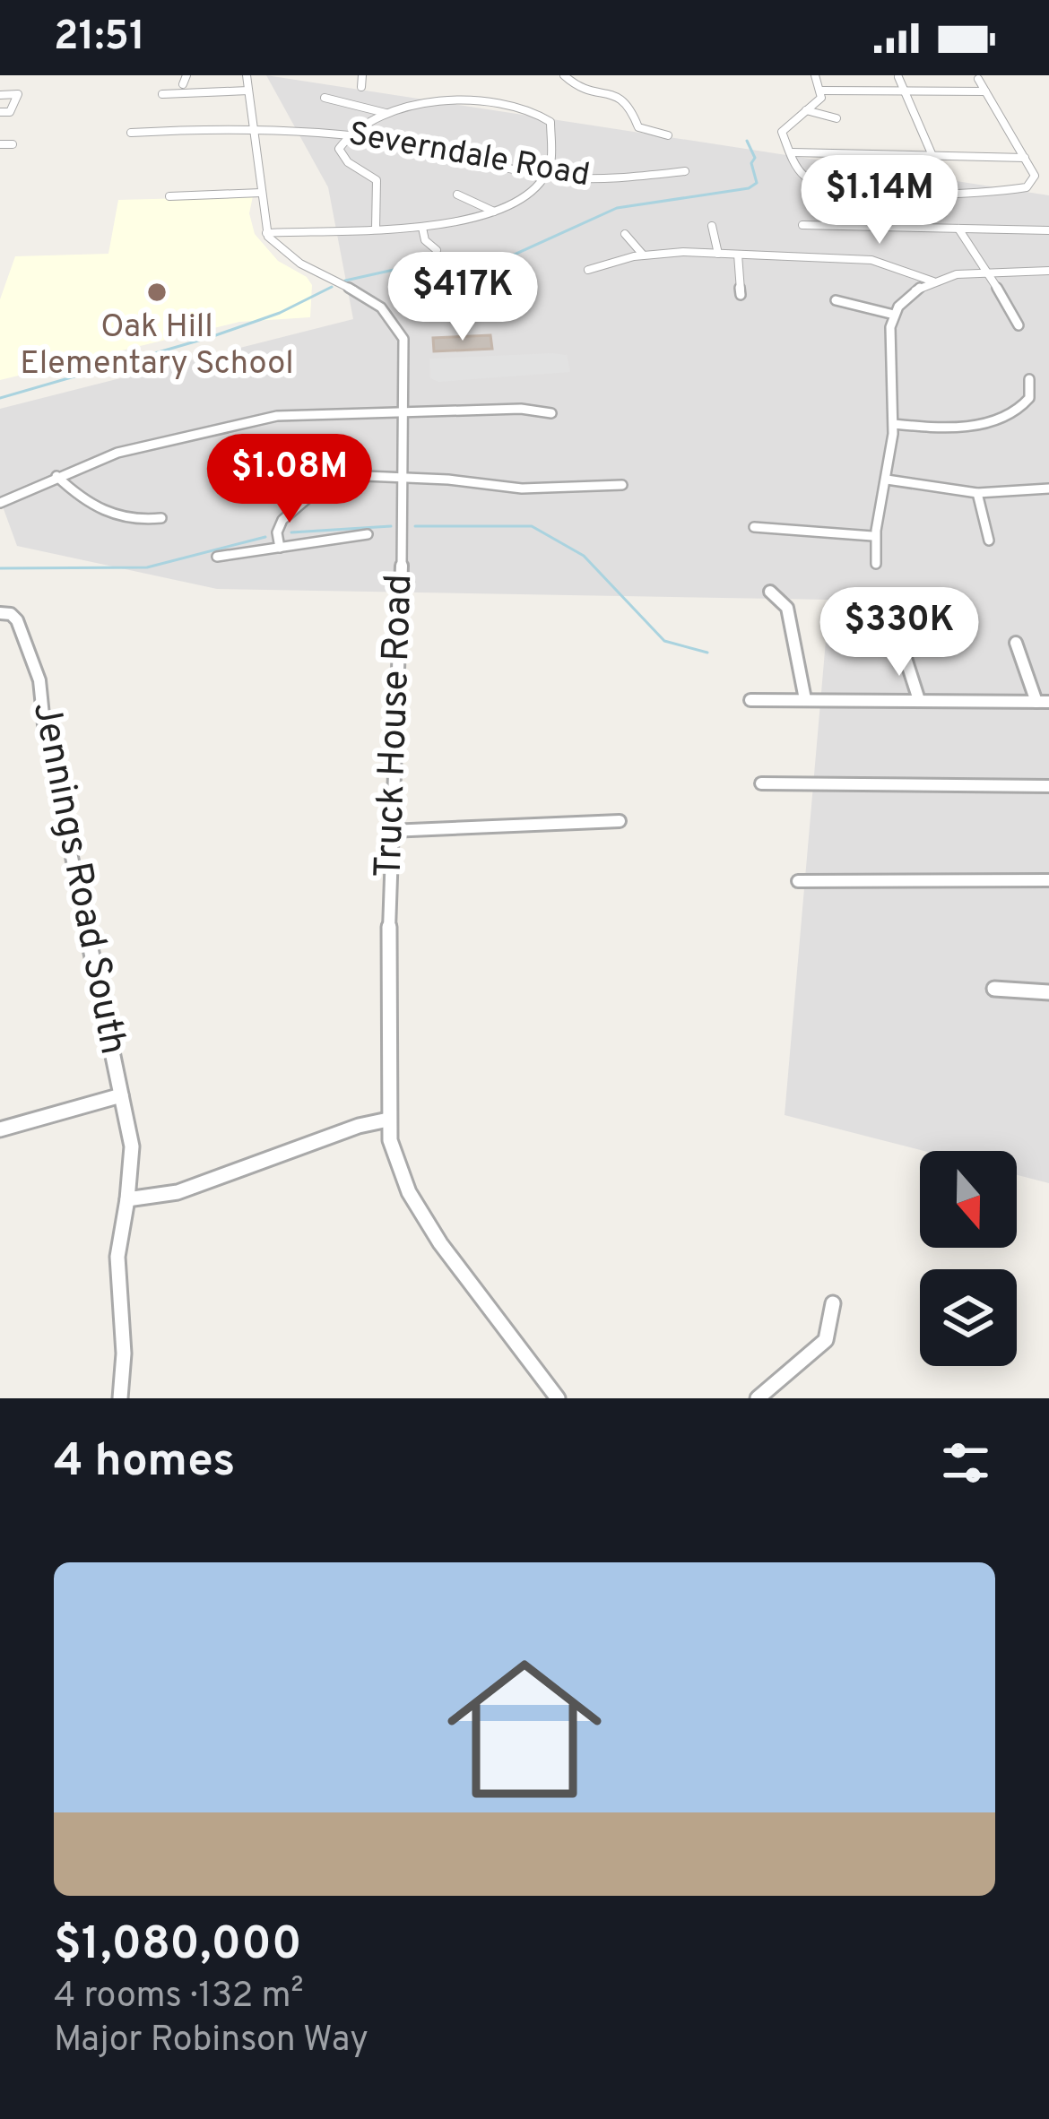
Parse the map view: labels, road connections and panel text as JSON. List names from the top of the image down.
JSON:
{
  "streets": {
    "street": ["Severndale Road", "Truck House Road", "Jennings Road South"]
  },
  "places": ["Oak Hill Elementary School"],
  "north": "bottom",
  "page": {
    "status": "21:51",
    "price": [
      "$1.14M",
      "$417K",
      "$1.08M",
      "$330K"
    ],
    "heading": "4 homes",
    "list": [
      {
        "name": "$1,080,000",
        "note": "4 rooms · 132 m² · Major Robinson Way"
      }
    ]
  }
}
